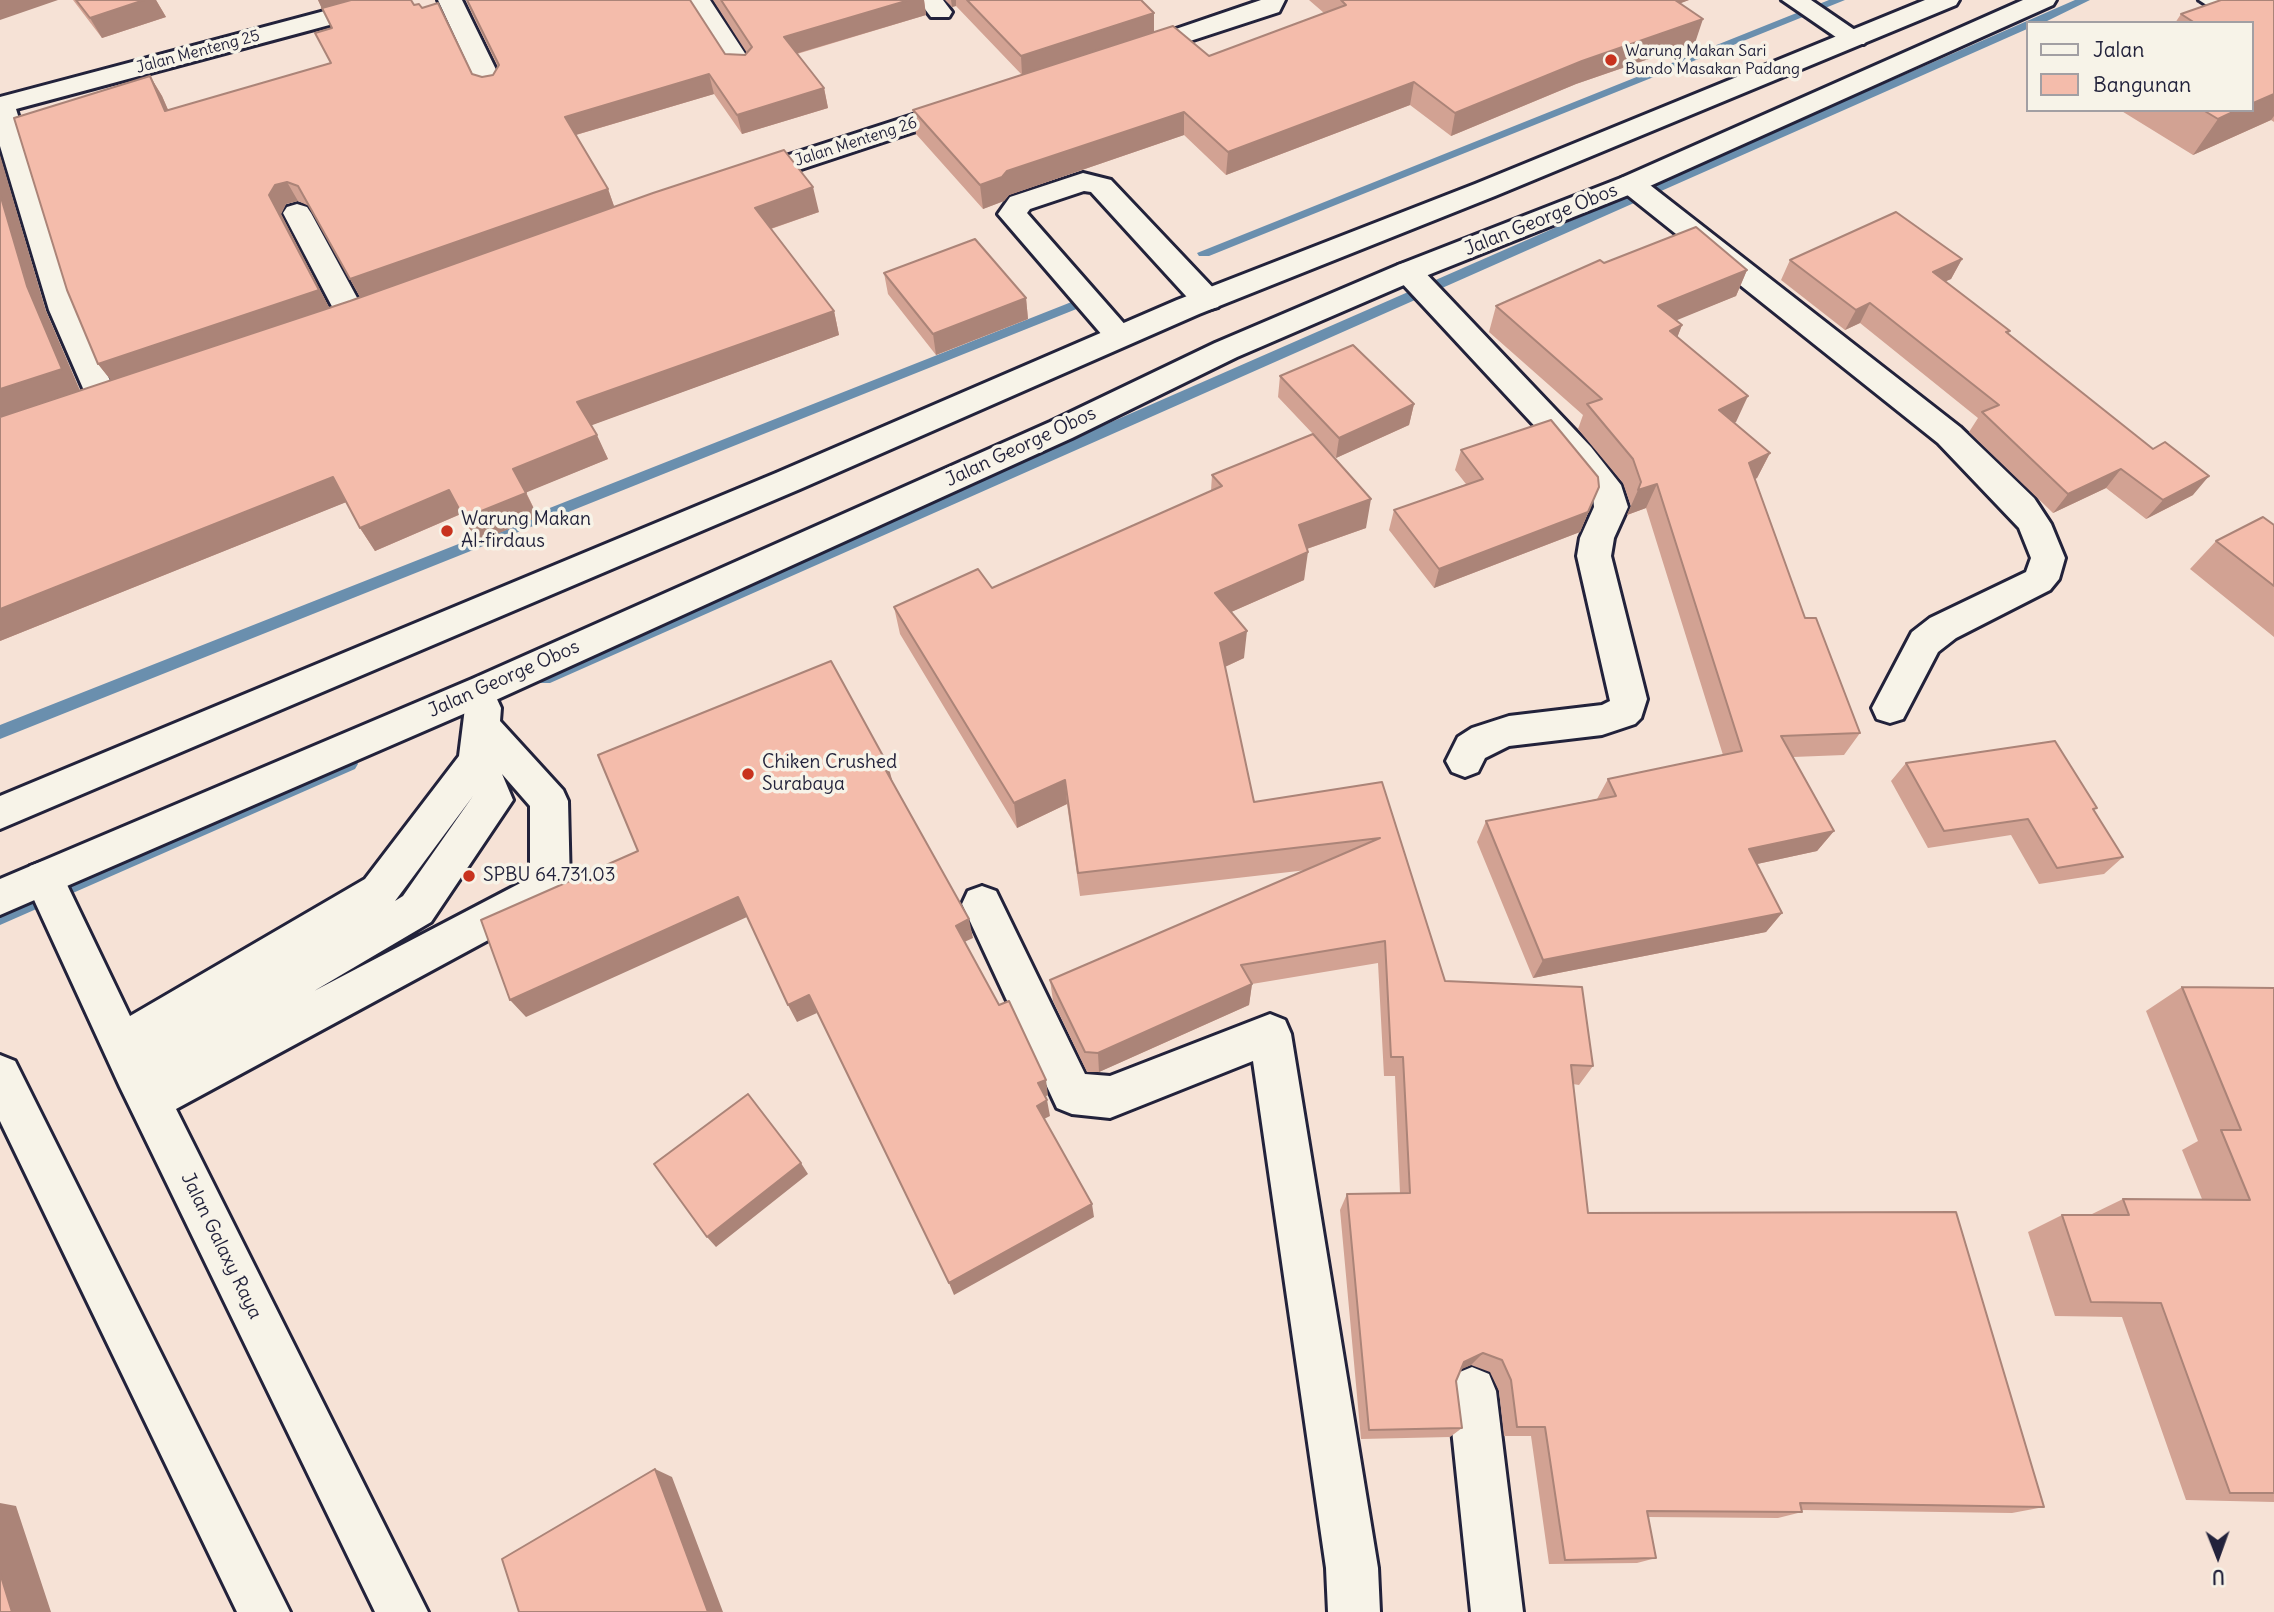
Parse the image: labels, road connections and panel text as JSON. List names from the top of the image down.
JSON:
{
  "streets": {
    "street": [
      "Jalan Menteng 25",
      "Jalan Menteng 26",
      "Jalan George Obos",
      "Jalan Galaxy Raya"
    ]
  },
  "crossings": [
    ["Jalan George Obos", "Jalan Galaxy Raya"]
  ],
  "places": [
    "Warung Makan Sari Bundo Masakan Padang",
    "Warung Makan Al-firdaus",
    "Chiken Crushed Surabaya",
    "SPBU 64.731.03"
  ],
  "legend": ["Jalan", "Bangunan"],
  "north": "bottom"
}
